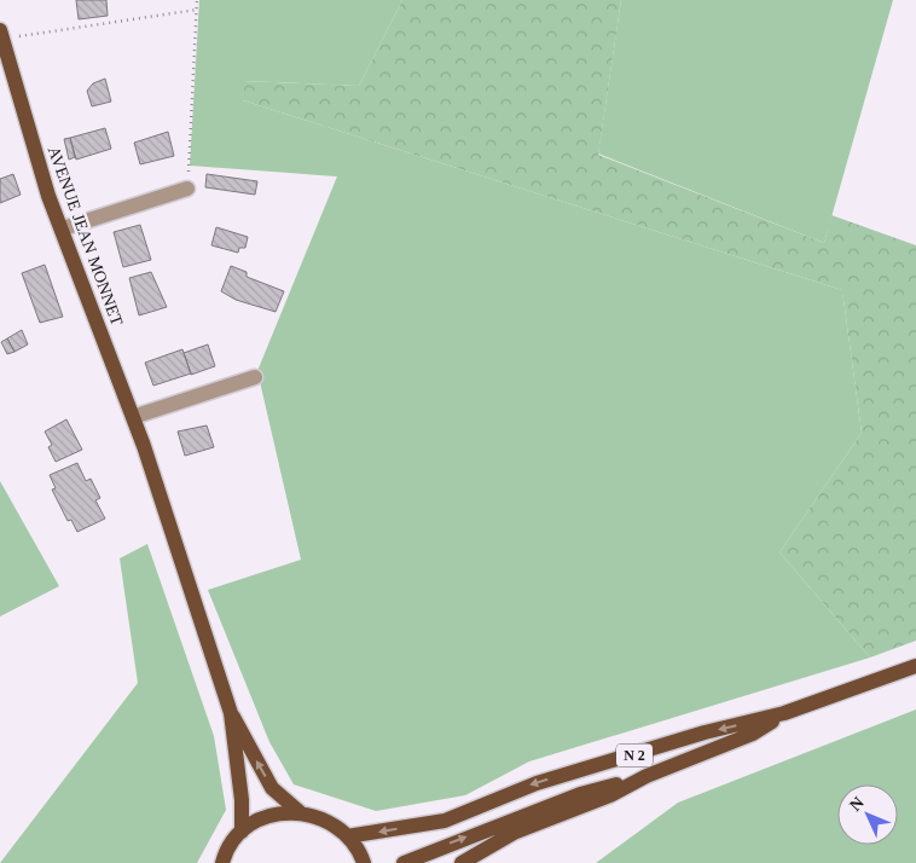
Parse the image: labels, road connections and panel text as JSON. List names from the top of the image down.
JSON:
{
  "streets": {
    "main road": ["AVENUE JEAN MONNET", "N 2"]
  },
  "north": "top left"
}
